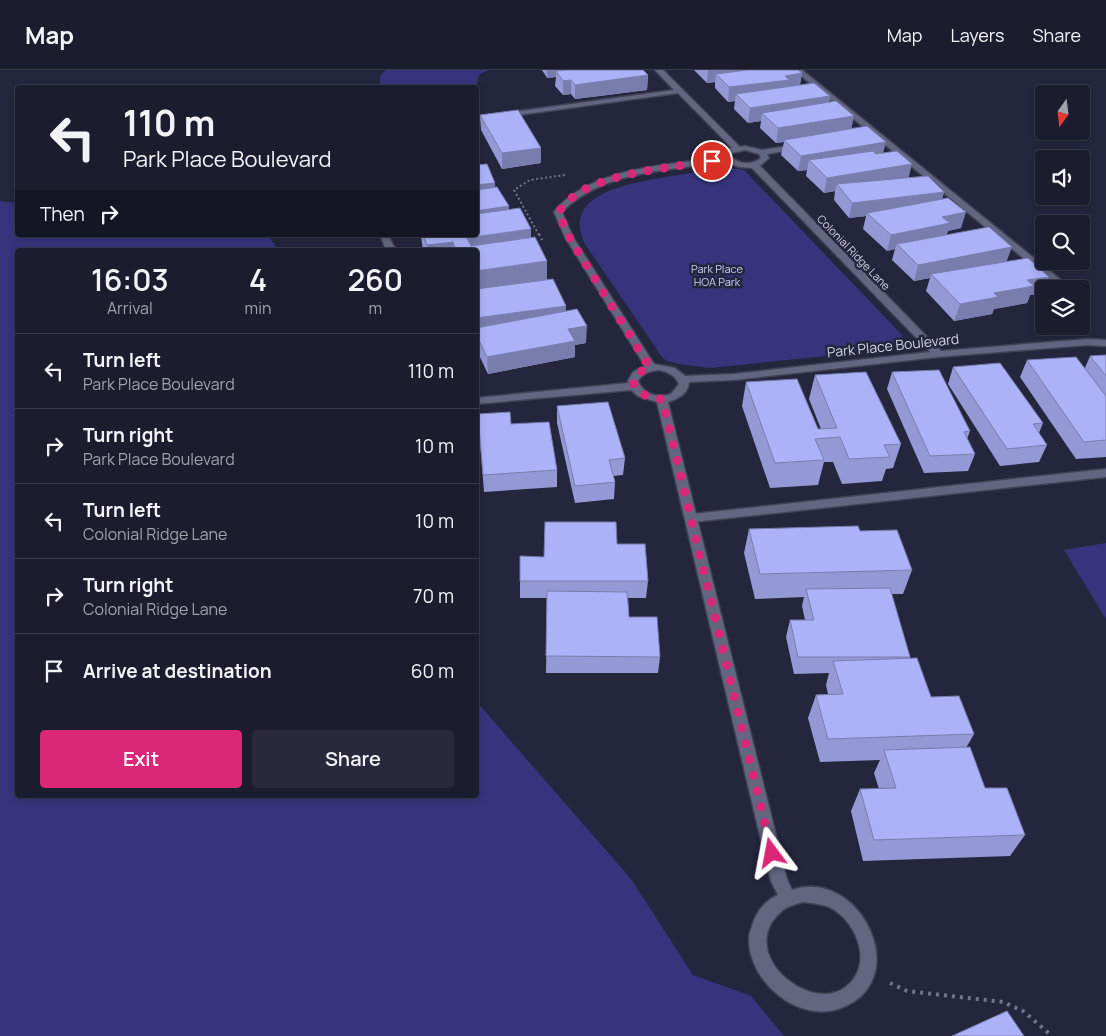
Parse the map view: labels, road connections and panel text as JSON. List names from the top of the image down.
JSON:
{
  "streets": {
    "street": ["Colonial Ridge Lane", "Park Place Boulevard"]
  },
  "crossings": [
    ["Colonial Ridge Lane", "Park Place Boulevard"]
  ],
  "parks": ["Park Place HOA Park"],
  "north": "bottom",
  "page": {
    "header": "Map",
    "nav": ["Map", "Layers", "Share"],
    "turn": ["110 m", "Park Place Boulevard"],
    "then": "Then",
    "eta": [
      "16:03",
      "Arrival",
      "4",
      "min",
      "260",
      "m"
    ],
    "list": [
      {
        "name": "Turn left",
        "note": "Park Place Boulevard",
        "value": "110 m"
      },
      {
        "name": "Turn right",
        "note": "Park Place Boulevard",
        "value": "10 m"
      },
      {
        "name": "Turn left",
        "note": "Colonial Ridge Lane",
        "value": "10 m"
      },
      {
        "name": "Turn right",
        "note": "Colonial Ridge Lane",
        "value": "70 m"
      },
      {
        "name": "Arrive at destination",
        "value": "60 m"
      }
    ],
    "buttons": ["Exit", "Share"]
  }
}
